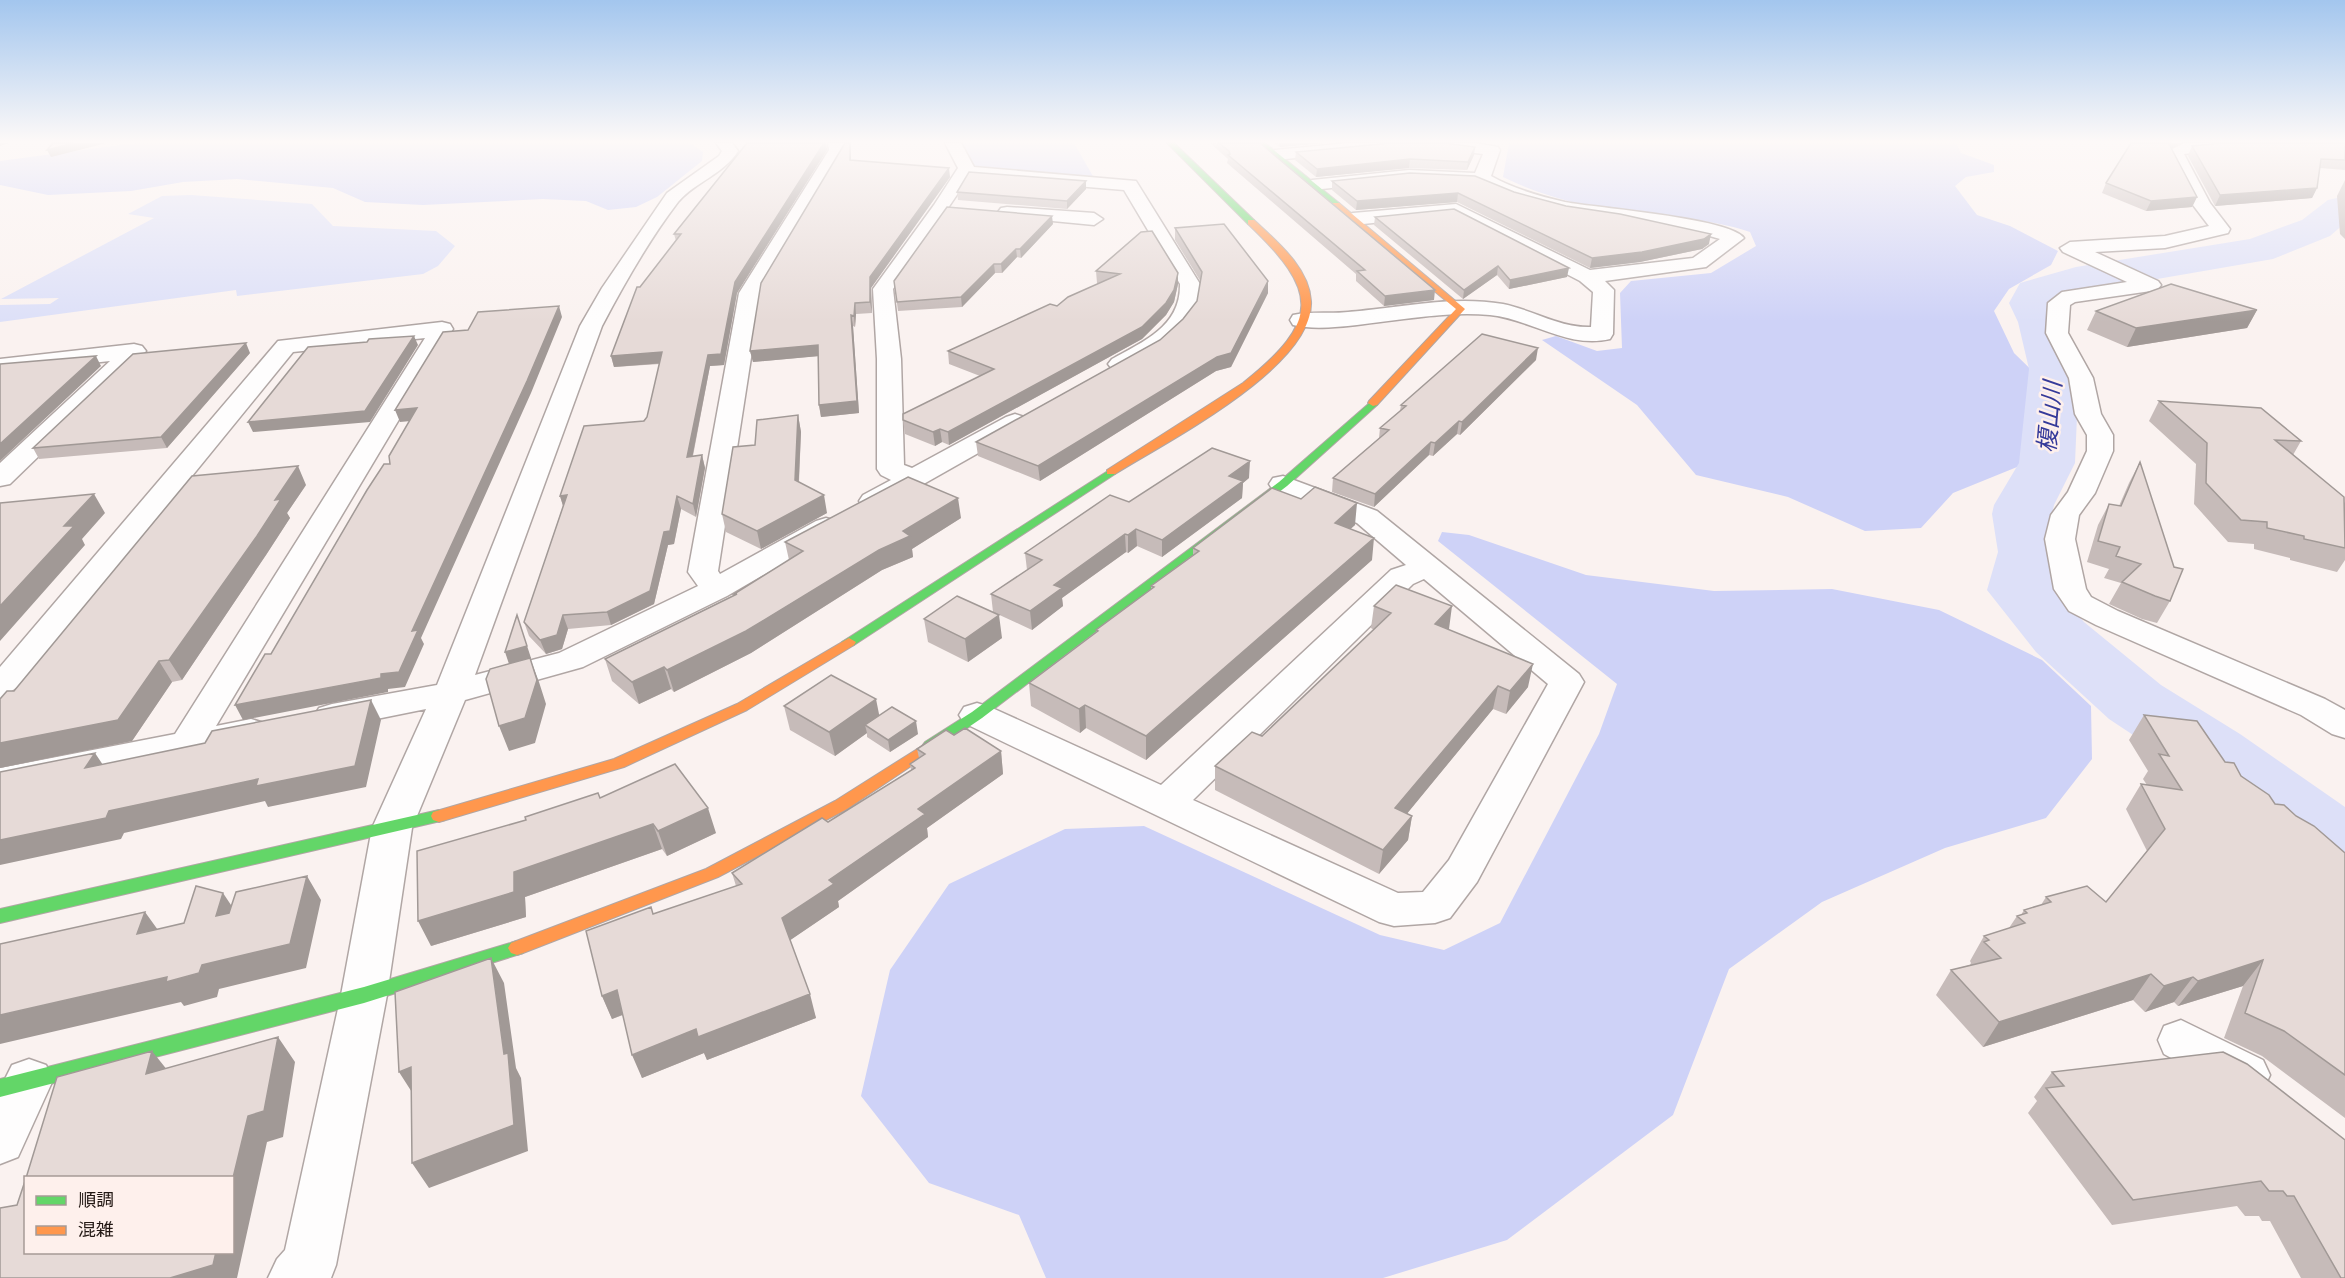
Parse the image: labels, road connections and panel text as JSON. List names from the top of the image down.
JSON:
{
  "water": ["榎山川"],
  "legend": ["順調", "混雑"]
}
